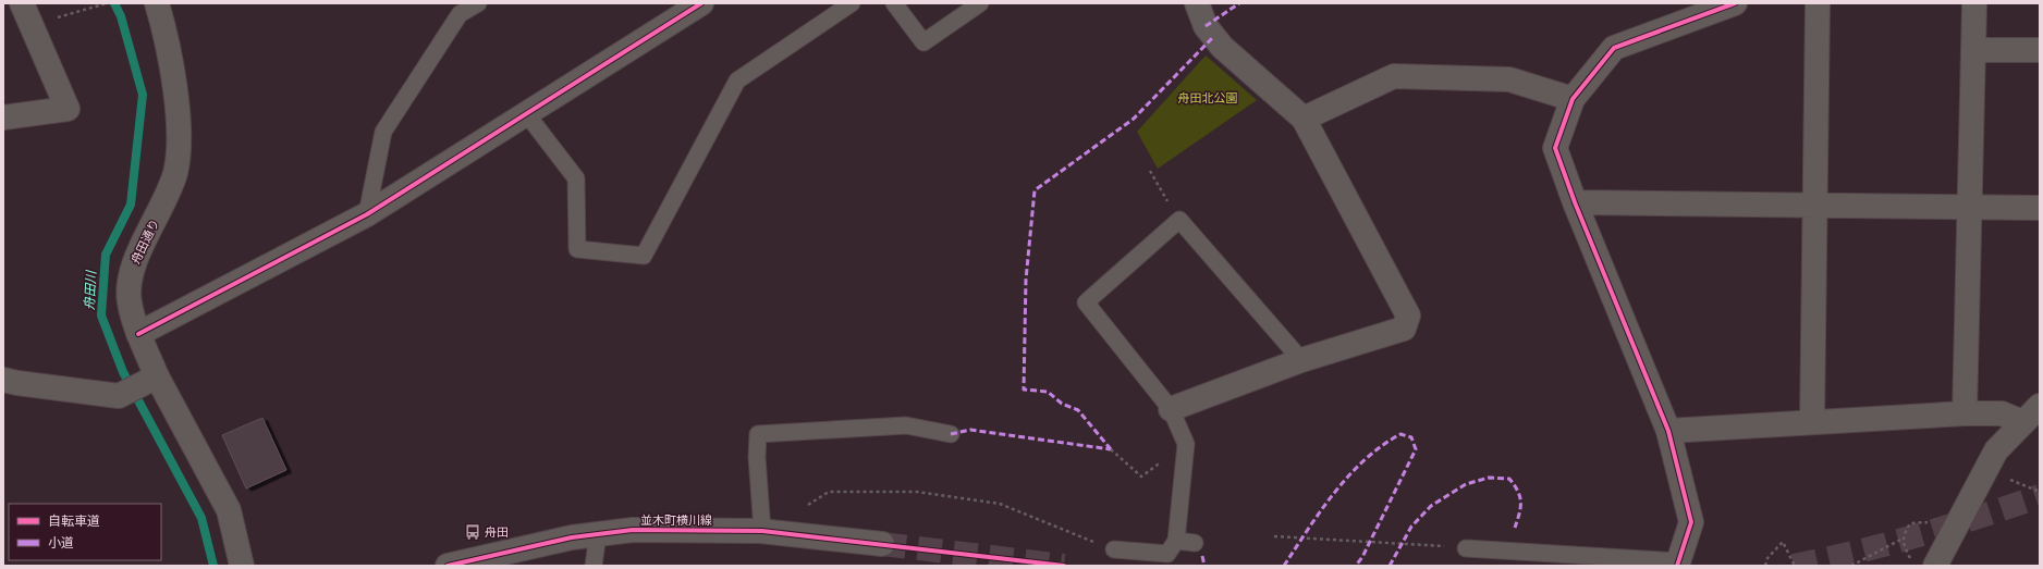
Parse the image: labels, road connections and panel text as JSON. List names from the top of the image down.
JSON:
{
  "streets": {
    "street": ["舟田通り", "並木町横川線"]
  },
  "water": ["舟田川"],
  "parks": ["舟田北公園"],
  "places": {
    "bus stop": ["舟田"]
  },
  "legend": ["自転車道", "小道"]
}
